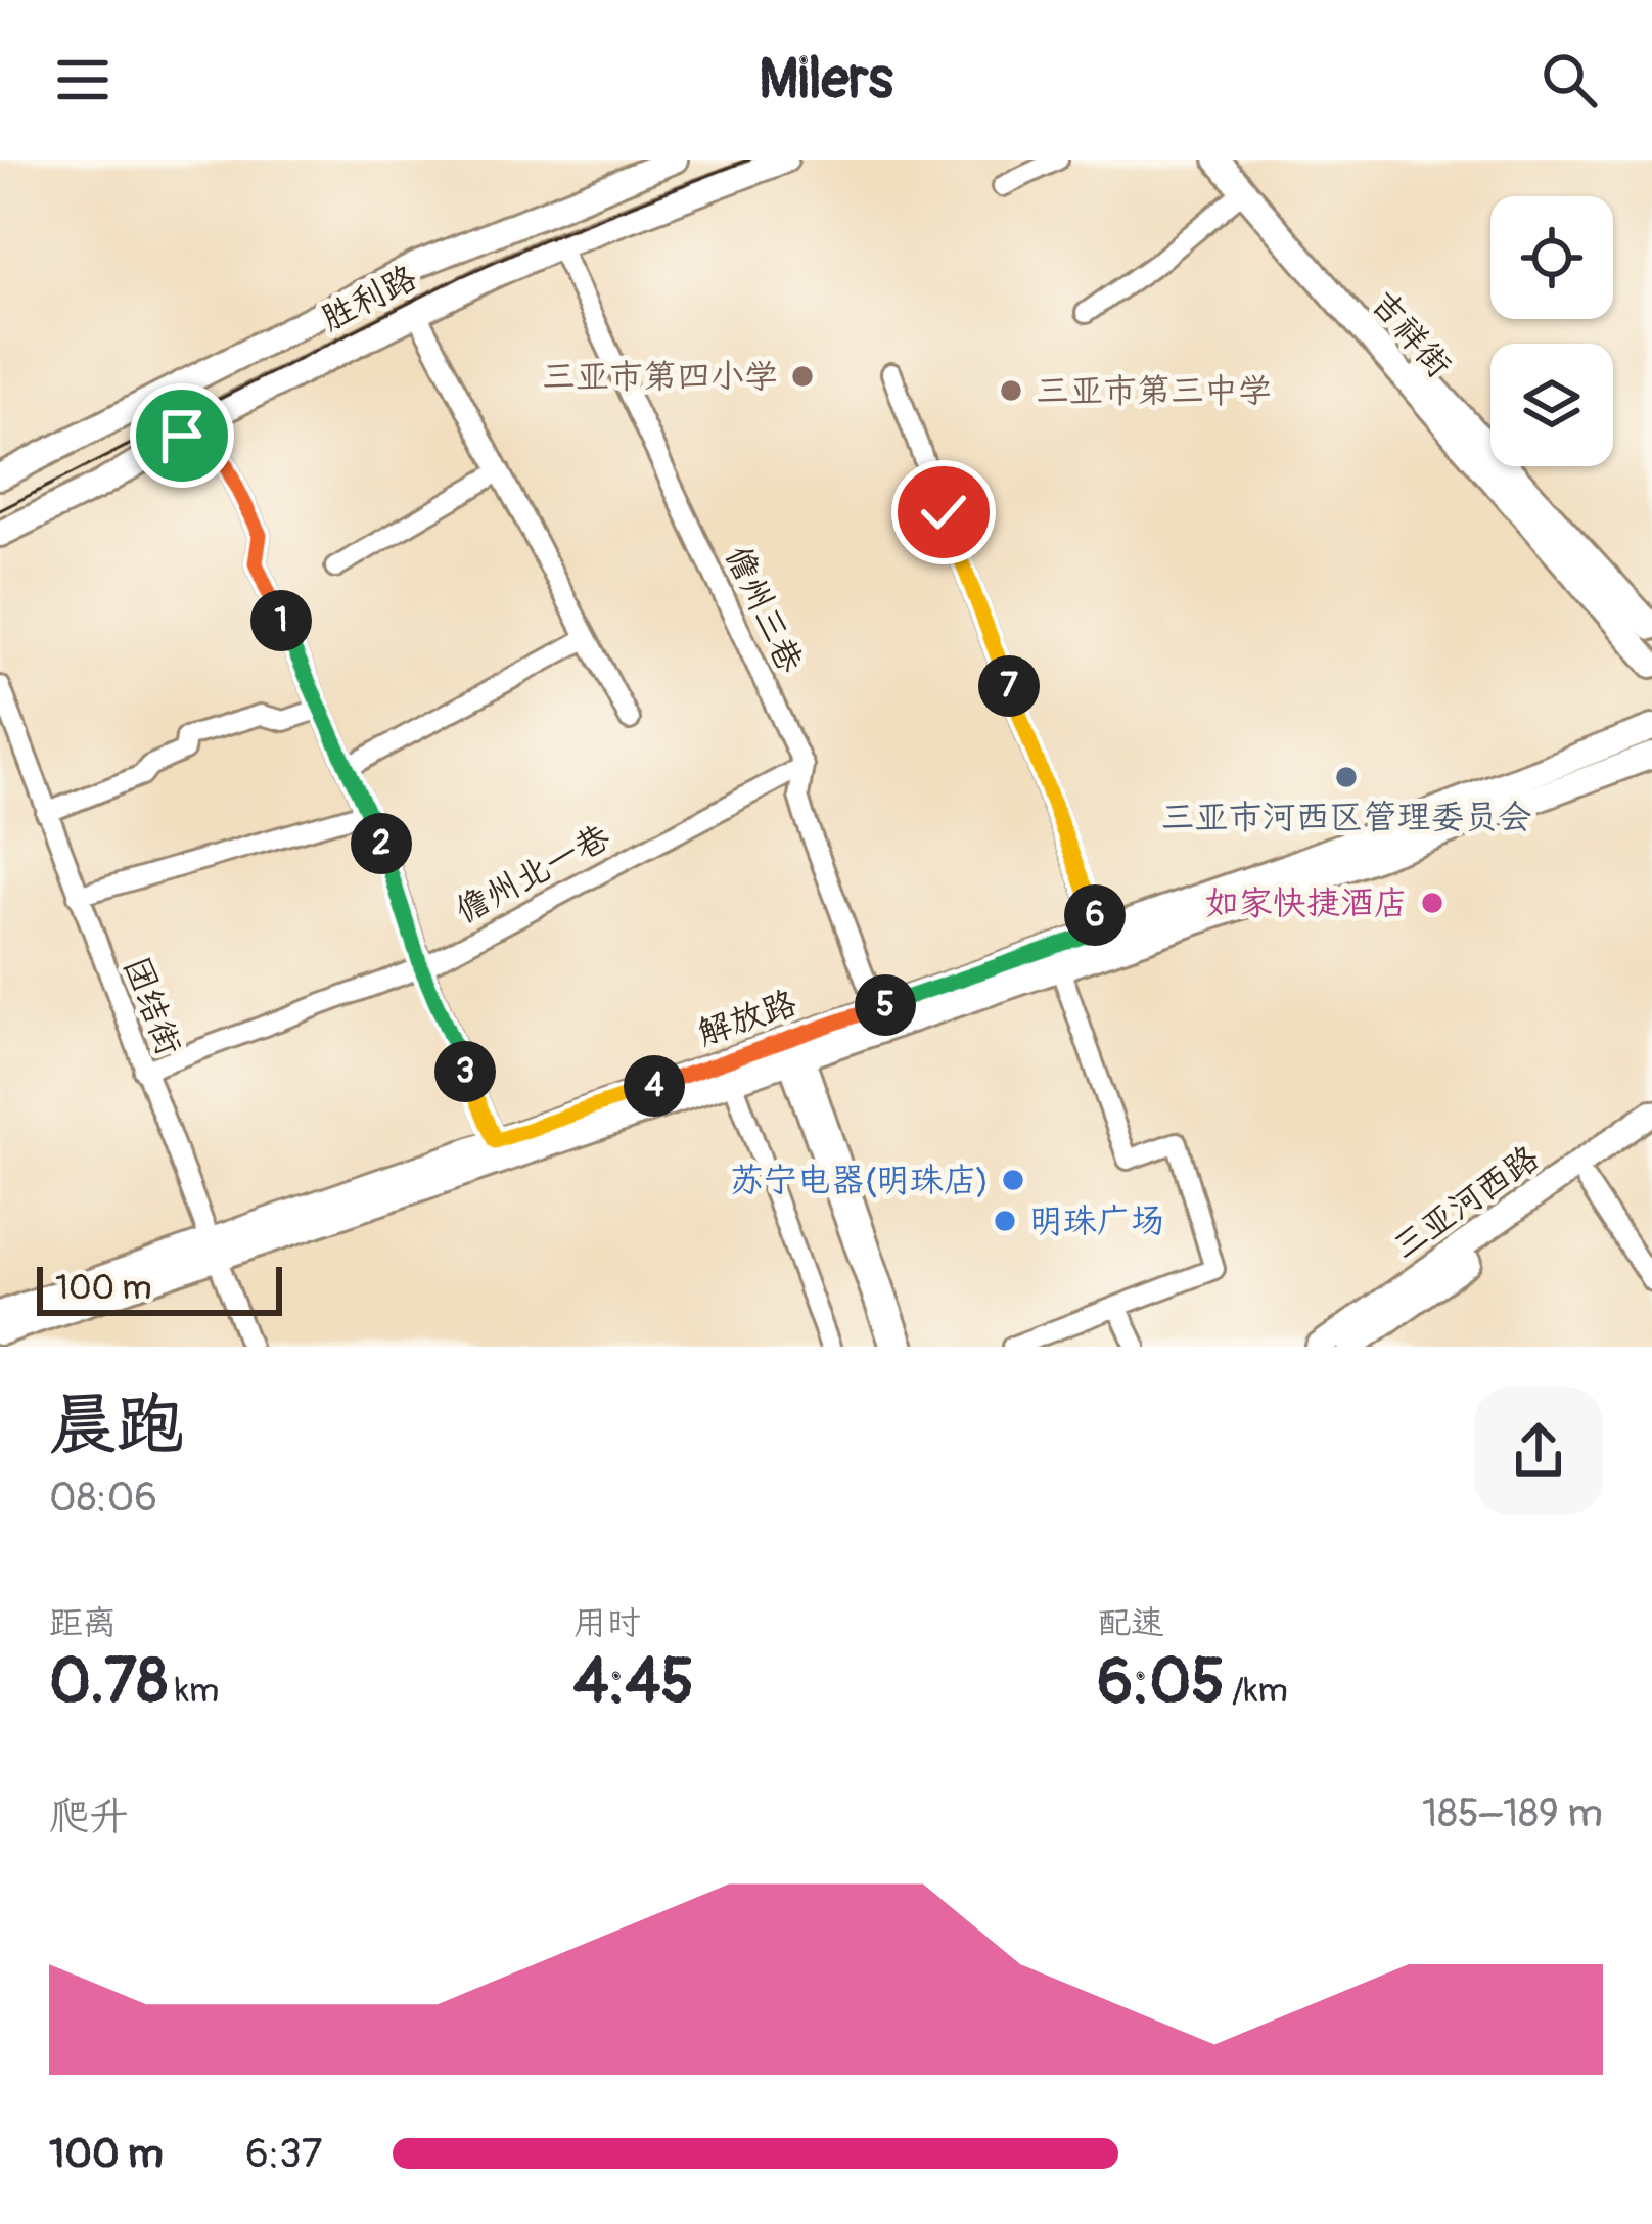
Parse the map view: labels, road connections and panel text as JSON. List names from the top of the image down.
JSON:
{
  "streets": {
    "main road": [
      "胜利路",
      "吉祥街",
      "解放路",
      "三亚河西路"
    ],
    "street": ["儋州三巷", "儋州北一巷", "团结街"]
  },
  "crossings": [
    ["胜利路", "儋州三巷"],
    ["儋州三巷", "儋州北一巷"],
    ["儋州三巷", "解放路"],
    ["儋州北一巷", "团结街"],
    ["团结街", "解放路"]
  ],
  "places": [
    "三亚市第四小学",
    "三亚市第三中学",
    "三亚市河西区管理委员会",
    "如家快捷酒店",
    "苏宁电器(明珠店)",
    "明珠广场"
  ],
  "scale_bar": "100 m",
  "page": {
    "header": "Milers",
    "pins": [
      "1",
      "7",
      "2",
      "6",
      "5",
      "3",
      "4"
    ],
    "scale": "100 m",
    "heading": ["晨跑", "08:06"],
    "stats": [
      ["距离", "0.78 km"],
      ["用时", "4:45"],
      ["配速", "6:05 /km"]
    ],
    "chart": ["爬升", "185–189 m"],
    "list": [
      {
        "name": "100 m",
        "note": "6:37"
      }
    ]
  }
}
